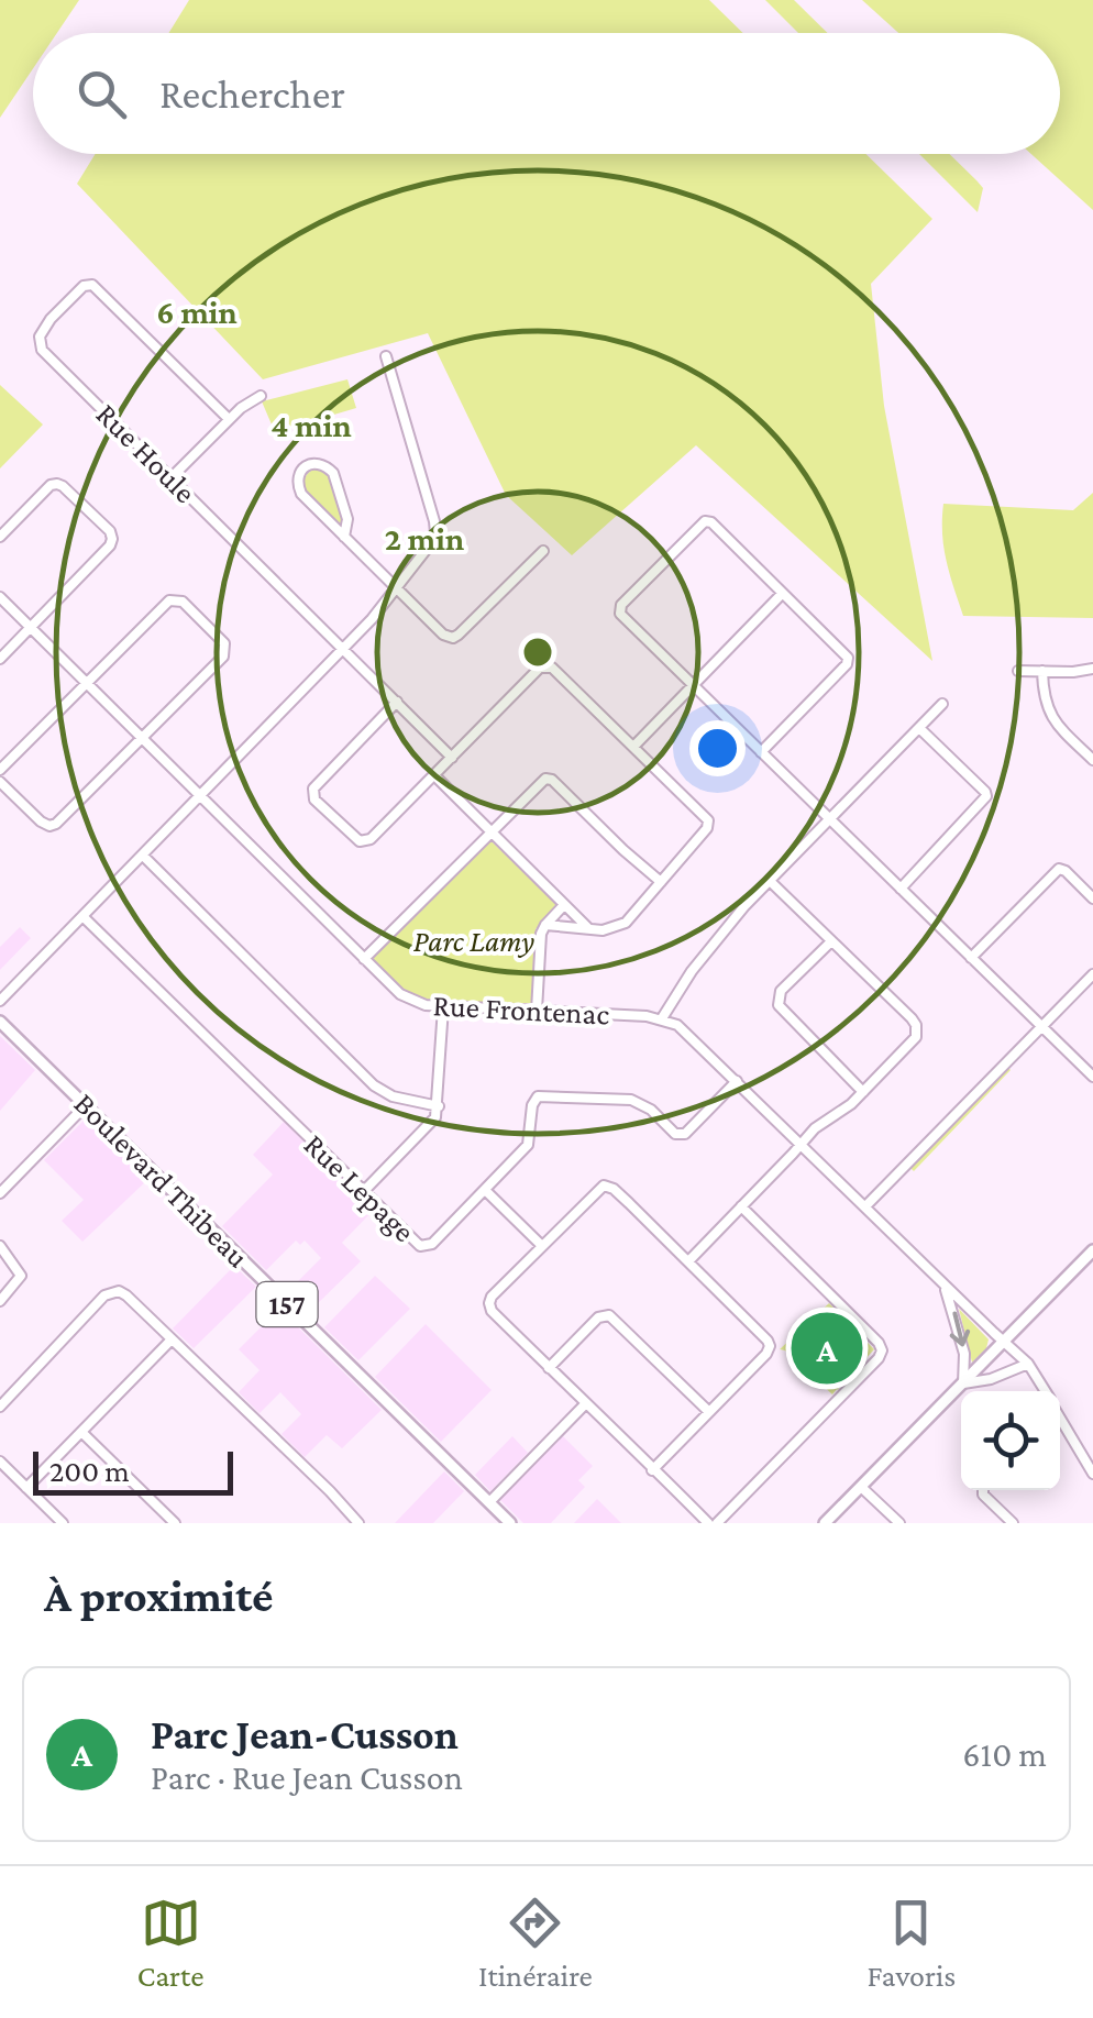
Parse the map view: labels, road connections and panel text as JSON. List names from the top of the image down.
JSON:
{
  "streets": {
    "main road": ["Boulevard Thibeau", "157"],
    "street": ["Rue Houle", "Rue Frontenac", "Rue Lepage"]
  },
  "parks": ["Parc Lamy"],
  "scale_bar": "200 m",
  "page": {
    "search": "Rechercher",
    "pins": "A",
    "scale": "200 m",
    "heading": "À proximité",
    "list": [
      {
        "mark": "A",
        "name": "Parc Jean-Cusson",
        "note": "Parc · Rue Jean Cusson",
        "value": "610 m"
      }
    ],
    "nav": ["Carte", "Itinéraire", "Favoris"]
  },
  "rings": ["6 min", "4 min", "2 min"]
}
